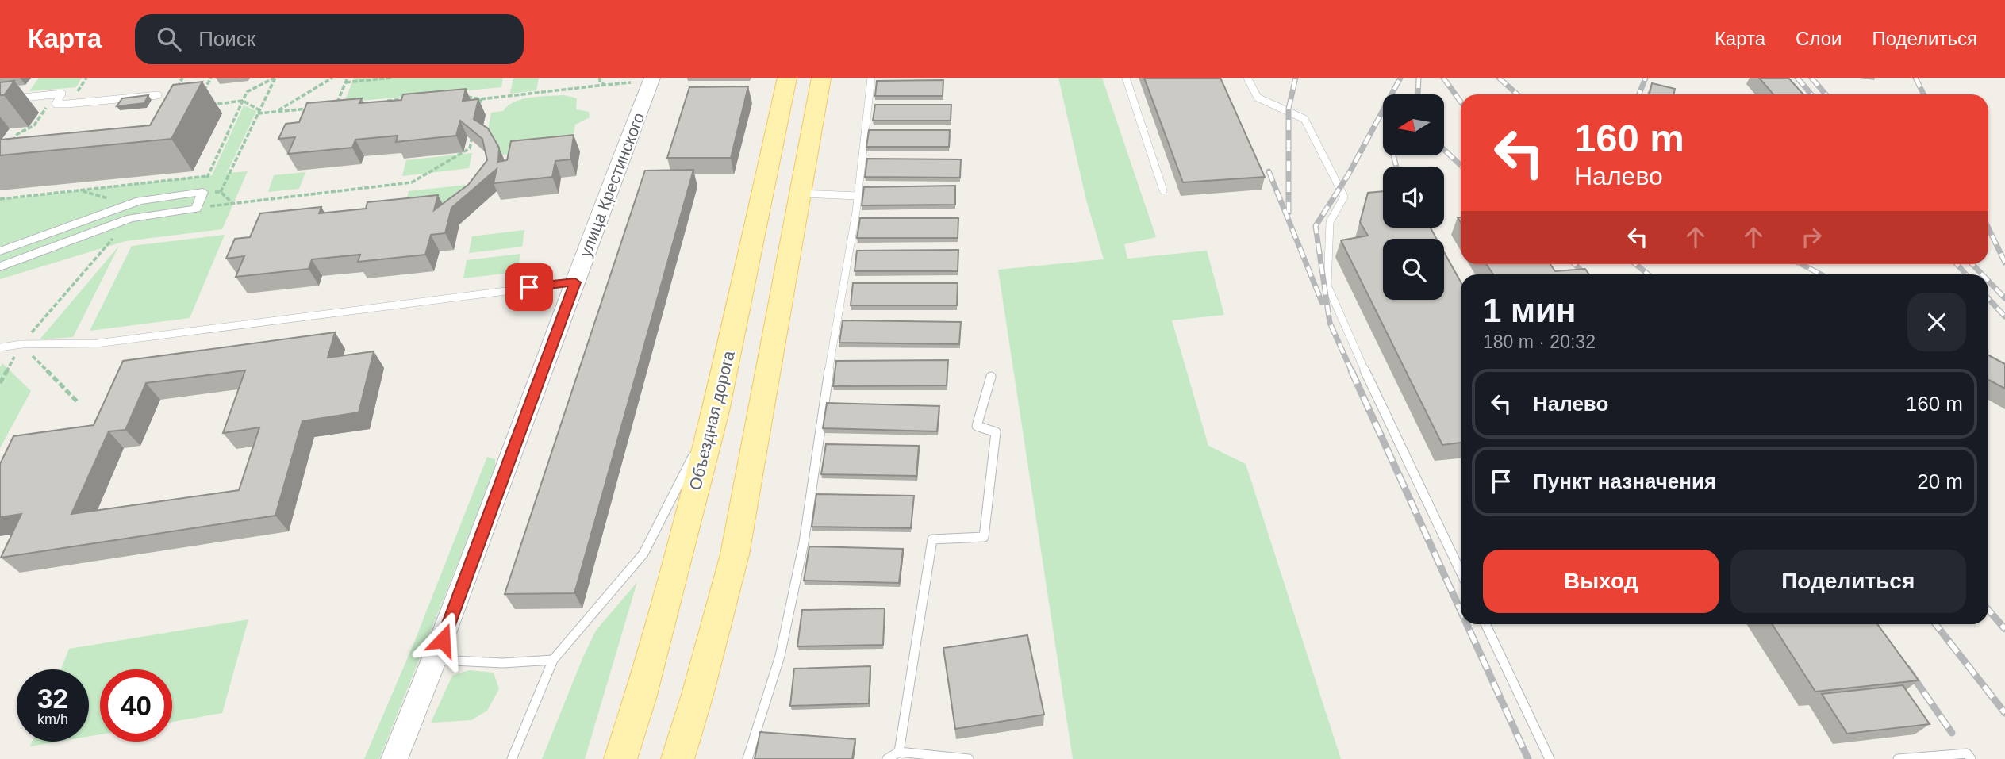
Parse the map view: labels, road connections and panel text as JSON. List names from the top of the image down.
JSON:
{
  "streets": {
    "main road": ["Объездная дорога"],
    "street": ["улица Крестинского"]
  },
  "north": "left",
  "page": {
    "header": "Карта",
    "search": "Поиск",
    "nav": ["Карта", "Слои", "Поделиться"],
    "turn": ["160 m", "Налево"],
    "heading": ["1 мин", "180 m · 20:32"],
    "list": [
      {
        "name": "Налево",
        "value": "160 m"
      },
      {
        "name": "Пункт назначения",
        "value": "20 m"
      }
    ],
    "buttons": ["Выход", "Поделиться"],
    "speed": "32 km/h",
    "limit": "40"
  }
}
